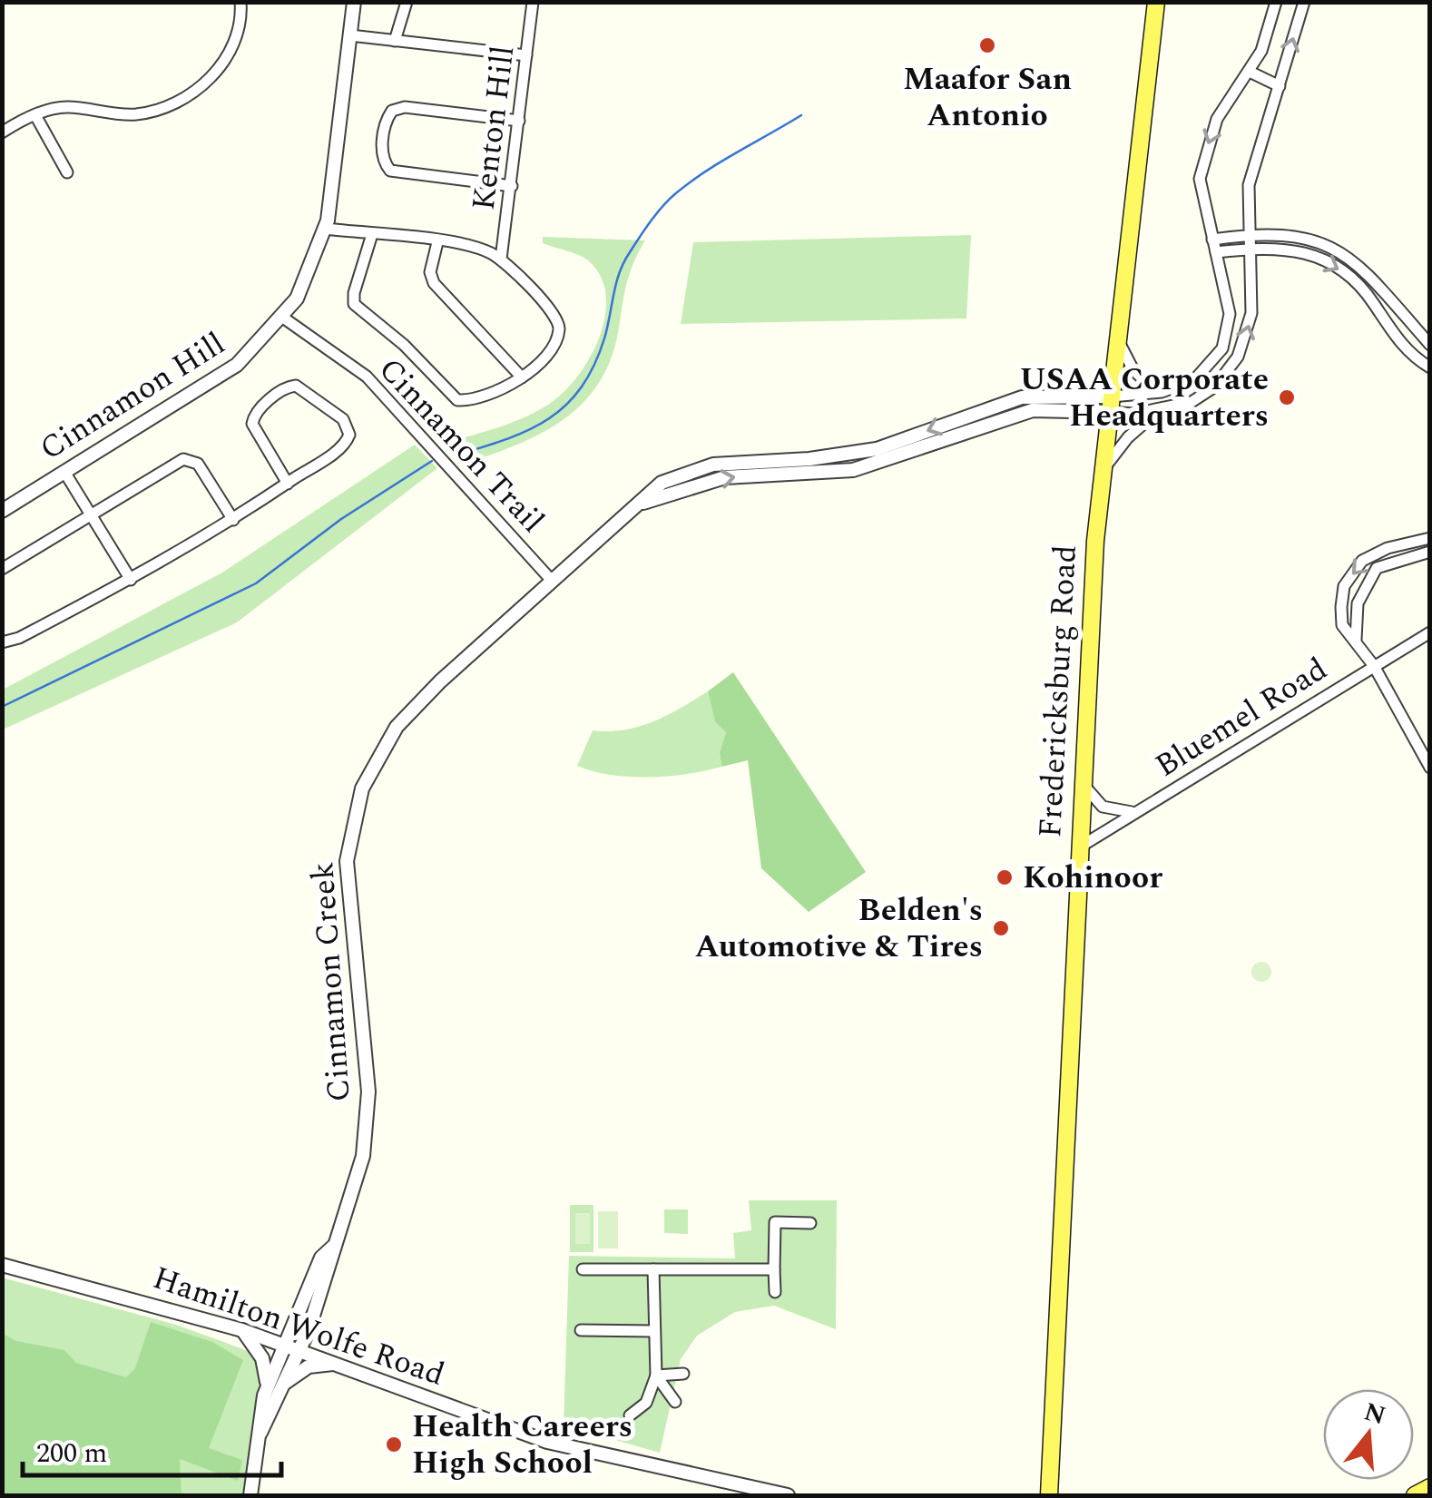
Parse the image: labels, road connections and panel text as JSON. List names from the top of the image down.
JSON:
{
  "streets": {
    "main road": ["Fredericksburg Road"],
    "street": [
      "Kenton Hill",
      "Cinnamon Hill",
      "Cinnamon Trail",
      "Bluemel Road",
      "Cinnamon Creek",
      "Hamilton Wolfe Road"
    ]
  },
  "crossings": [
    ["Cinnamon Hill", "Cinnamon Trail"],
    ["Cinnamon Trail", "Cinnamon Creek"],
    ["Fredericksburg Road", "Bluemel Road"],
    ["Fredericksburg Road", "Cinnamon Creek"],
    ["Cinnamon Creek", "Hamilton Wolfe Road"]
  ],
  "places": [
    "Maafor San Antonio",
    "USAA Corporate Headquarters",
    "Kohinoor",
    "Belden's Automotive & Tires",
    "Health Careers High School"
  ],
  "scale_bar": "200 m",
  "north": "top"
}
